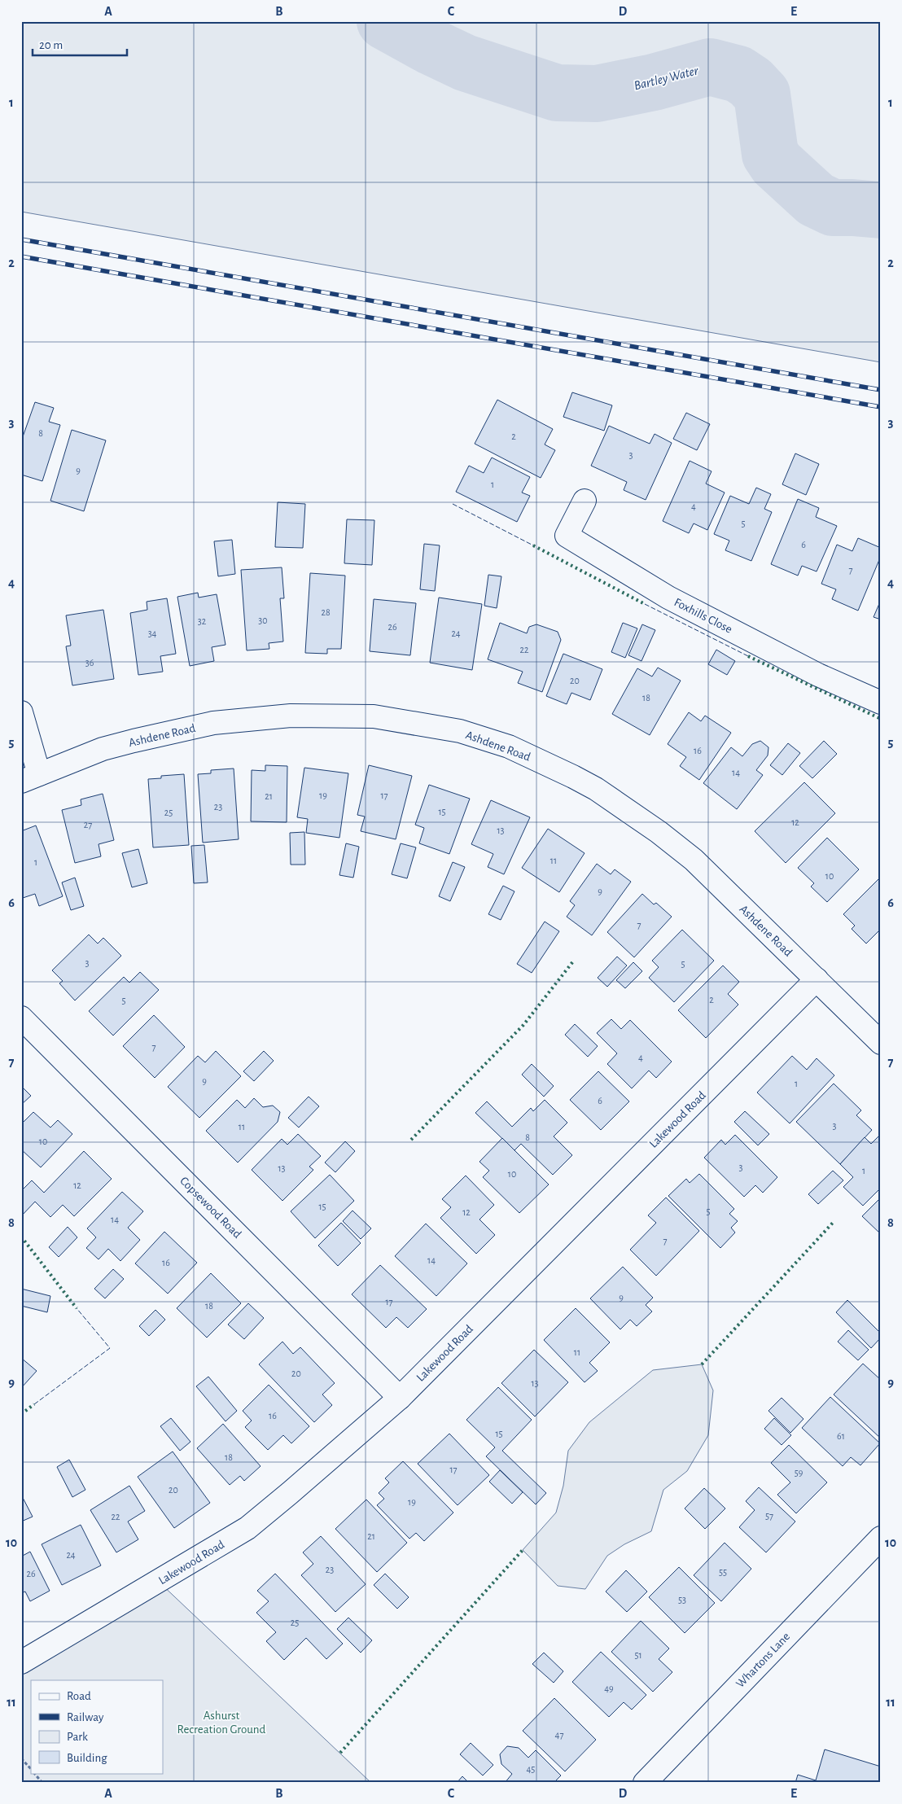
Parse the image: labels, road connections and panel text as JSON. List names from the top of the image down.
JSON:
{
  "streets": {
    "street": [
      "Foxhills Close",
      "Ashdene Road",
      "Lakewood Road",
      "Copsewood Road",
      "Whartons Lane"
    ]
  },
  "crossings": [
    ["Ashdene Road", "Lakewood Road"],
    ["Lakewood Road", "Copsewood Road"]
  ],
  "water": ["Bartley Water"],
  "parks": ["Ashurst Recreation Ground"],
  "house_numbers": [
    "8",
    "2",
    "3",
    "9",
    "1",
    "4",
    "5",
    "6",
    "7",
    "28",
    "30",
    "32",
    "26",
    "34",
    "24",
    "22",
    "36",
    "20",
    "18",
    "16",
    "14",
    "19",
    "17",
    "21",
    "23",
    "15",
    "25",
    "12",
    "27",
    "13",
    "11",
    "1",
    "10",
    "9",
    "7",
    "3",
    "5",
    "2",
    "5",
    "7",
    "4",
    "9",
    "1",
    "6",
    "3",
    "11",
    "8",
    "10",
    "3",
    "13",
    "1",
    "10",
    "12",
    "15",
    "5",
    "12",
    "14",
    "7",
    "14",
    "16",
    "9",
    "17",
    "18",
    "11",
    "20",
    "13",
    "16",
    "15",
    "61",
    "18",
    "17",
    "59",
    "20",
    "19",
    "57",
    "22",
    "21",
    "24",
    "23",
    "55",
    "26",
    "53",
    "25",
    "51",
    "49",
    "47",
    "45"
  ],
  "legend": [
    "Road",
    "Railway",
    "Park",
    "Building"
  ],
  "scale_bar": "20 m",
  "grid": {
    "columns": [
      "A",
      "B",
      "C",
      "D",
      "E"
    ],
    "rows": [
      "1",
      "2",
      "3",
      "4",
      "5",
      "6",
      "7",
      "8",
      "9",
      "10",
      "11"
    ]
  }
}
